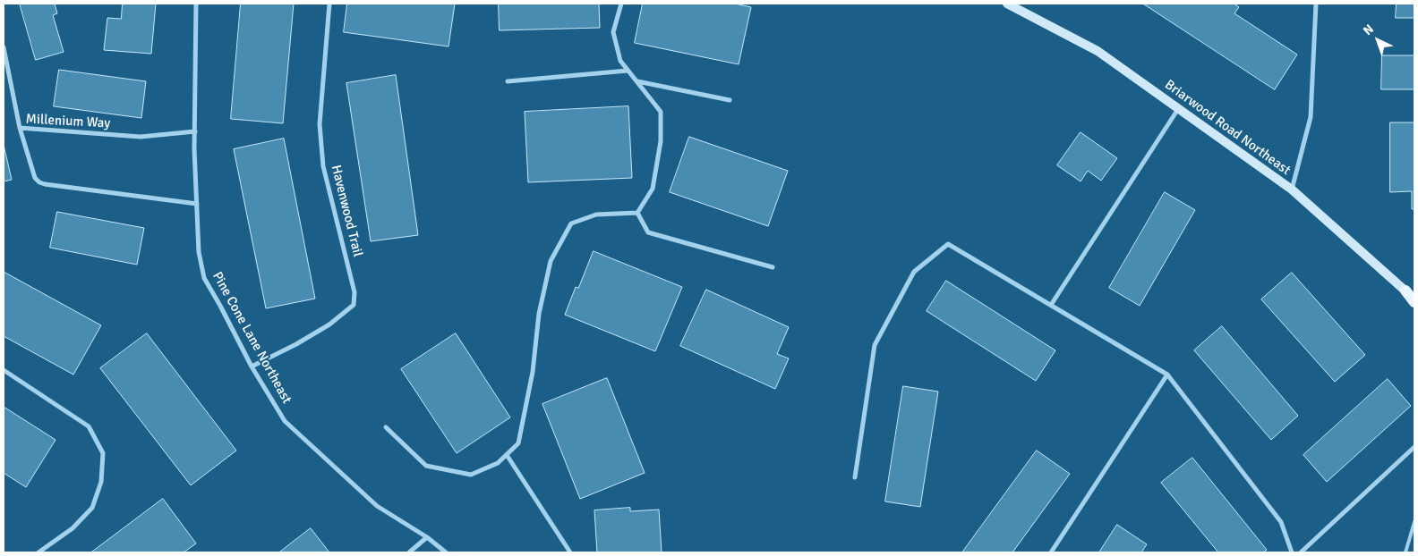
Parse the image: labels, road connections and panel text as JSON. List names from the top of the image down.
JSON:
{
  "streets": {
    "street": [
      "Millenium Way",
      "Briarwood Road Northeast",
      "Havenwood Trail",
      "Pine Cone Lane Northeast"
    ]
  },
  "crossings": [
    ["Millenium Way", "Pine Cone Lane Northeast"],
    ["Havenwood Trail", "Pine Cone Lane Northeast"]
  ],
  "north": "top left"
}
